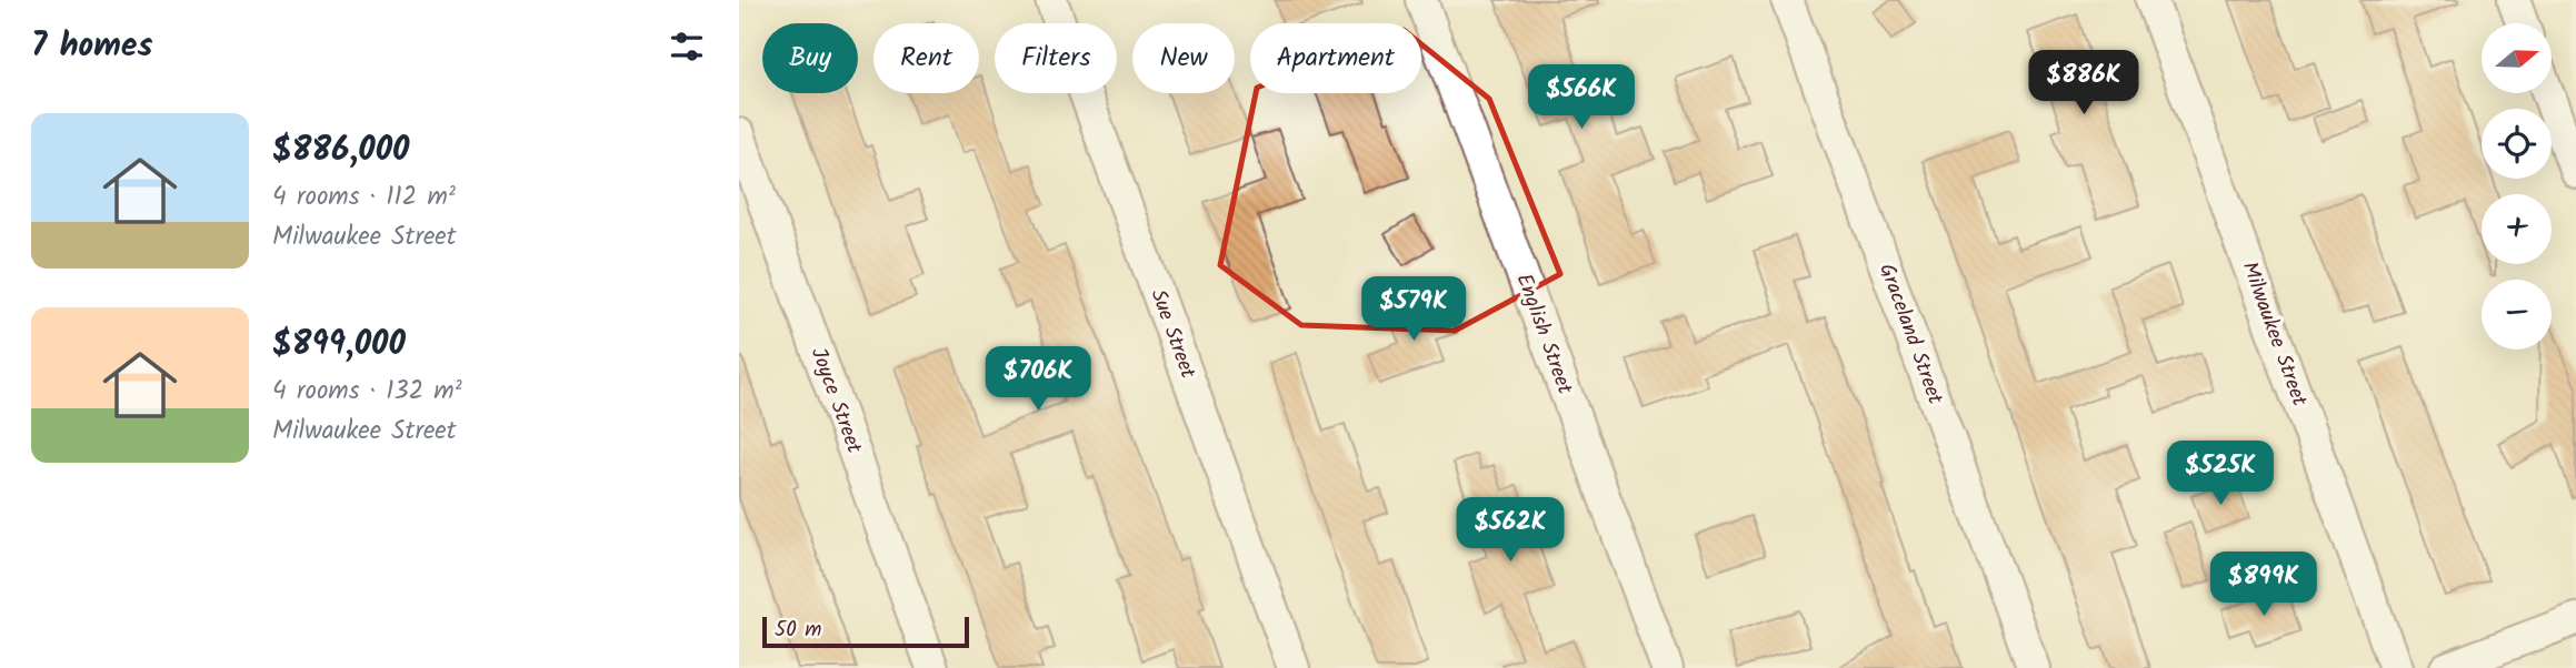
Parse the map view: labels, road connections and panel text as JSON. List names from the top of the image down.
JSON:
{
  "streets": {
    "street": [
      "Sue Street",
      "English Street",
      "Graceland Street",
      "Milwaukee Street",
      "Joyce Street"
    ]
  },
  "scale_bar": "50 m",
  "north": "right",
  "page": {
    "heading": "7 homes",
    "map_buttons": ["+", "−"],
    "chip": [
      "Buy",
      "Rent",
      "Filters",
      "New",
      "Apartment"
    ],
    "price": [
      "$886K",
      "$566K",
      "$579K",
      "$706K",
      "$525K",
      "$562K",
      "$899K"
    ],
    "list": [
      {
        "name": "$886,000",
        "note": "4 rooms · 112 m² · Milwaukee Street"
      },
      {
        "name": "$899,000",
        "note": "4 rooms · 132 m² · Milwaukee Street"
      }
    ],
    "scale": "50 m"
  }
}
